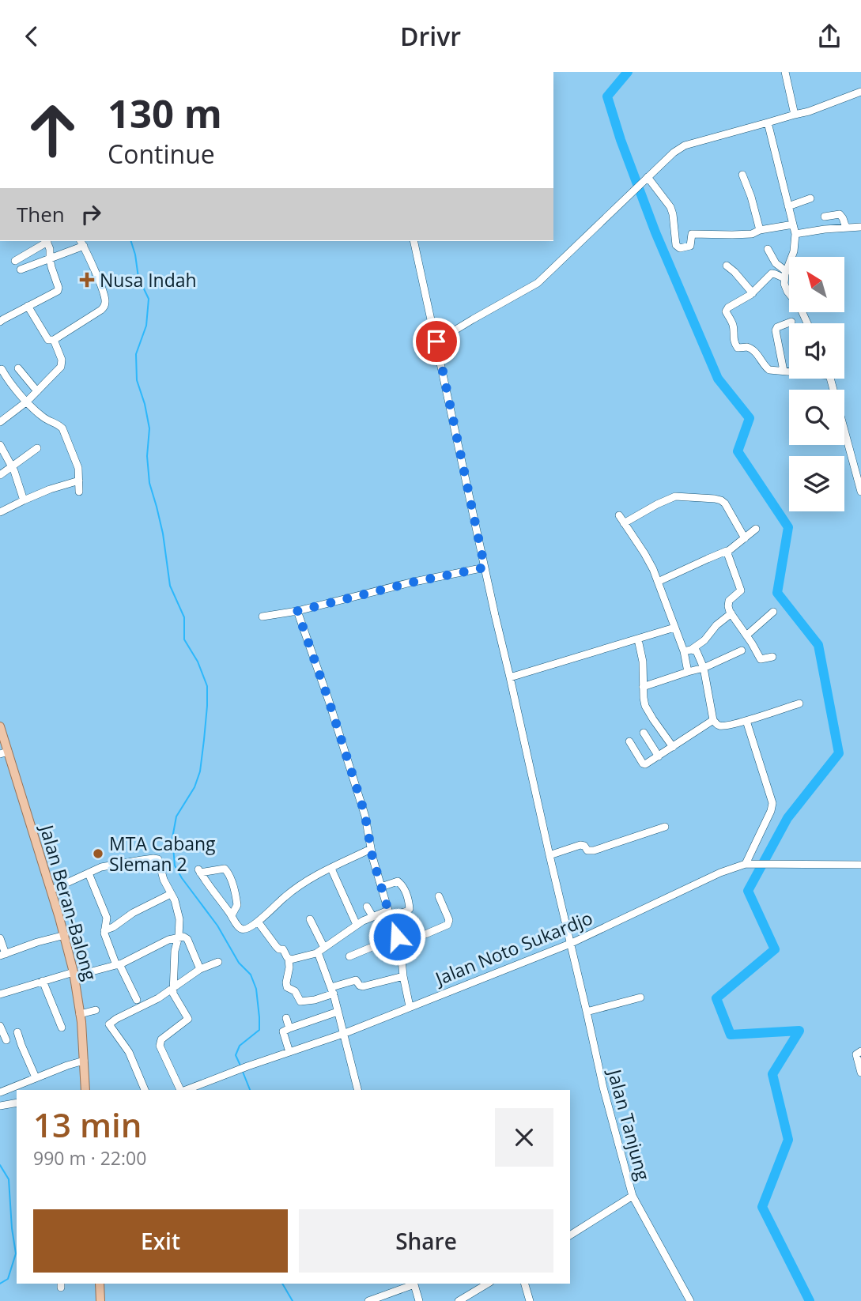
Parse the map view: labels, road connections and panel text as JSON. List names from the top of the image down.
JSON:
{
  "streets": {
    "main road": ["Jalan Beran-Balong"],
    "street": ["Jalan Noto Sukardjo", "Jalan Tanjung"]
  },
  "crossings": [
    ["Jalan Noto Sukardjo", "Jalan Tanjung"]
  ],
  "places": {
    "health": ["Nusa Indah"],
    "other": ["MTA Cabang Sleman 2"]
  },
  "north": "top left",
  "page": {
    "header": "Drivr",
    "turn": ["130 m", "Continue"],
    "then": "Then",
    "heading": ["13 min", "990 m · 22:00"],
    "buttons": ["Exit", "Share"]
  }
}
